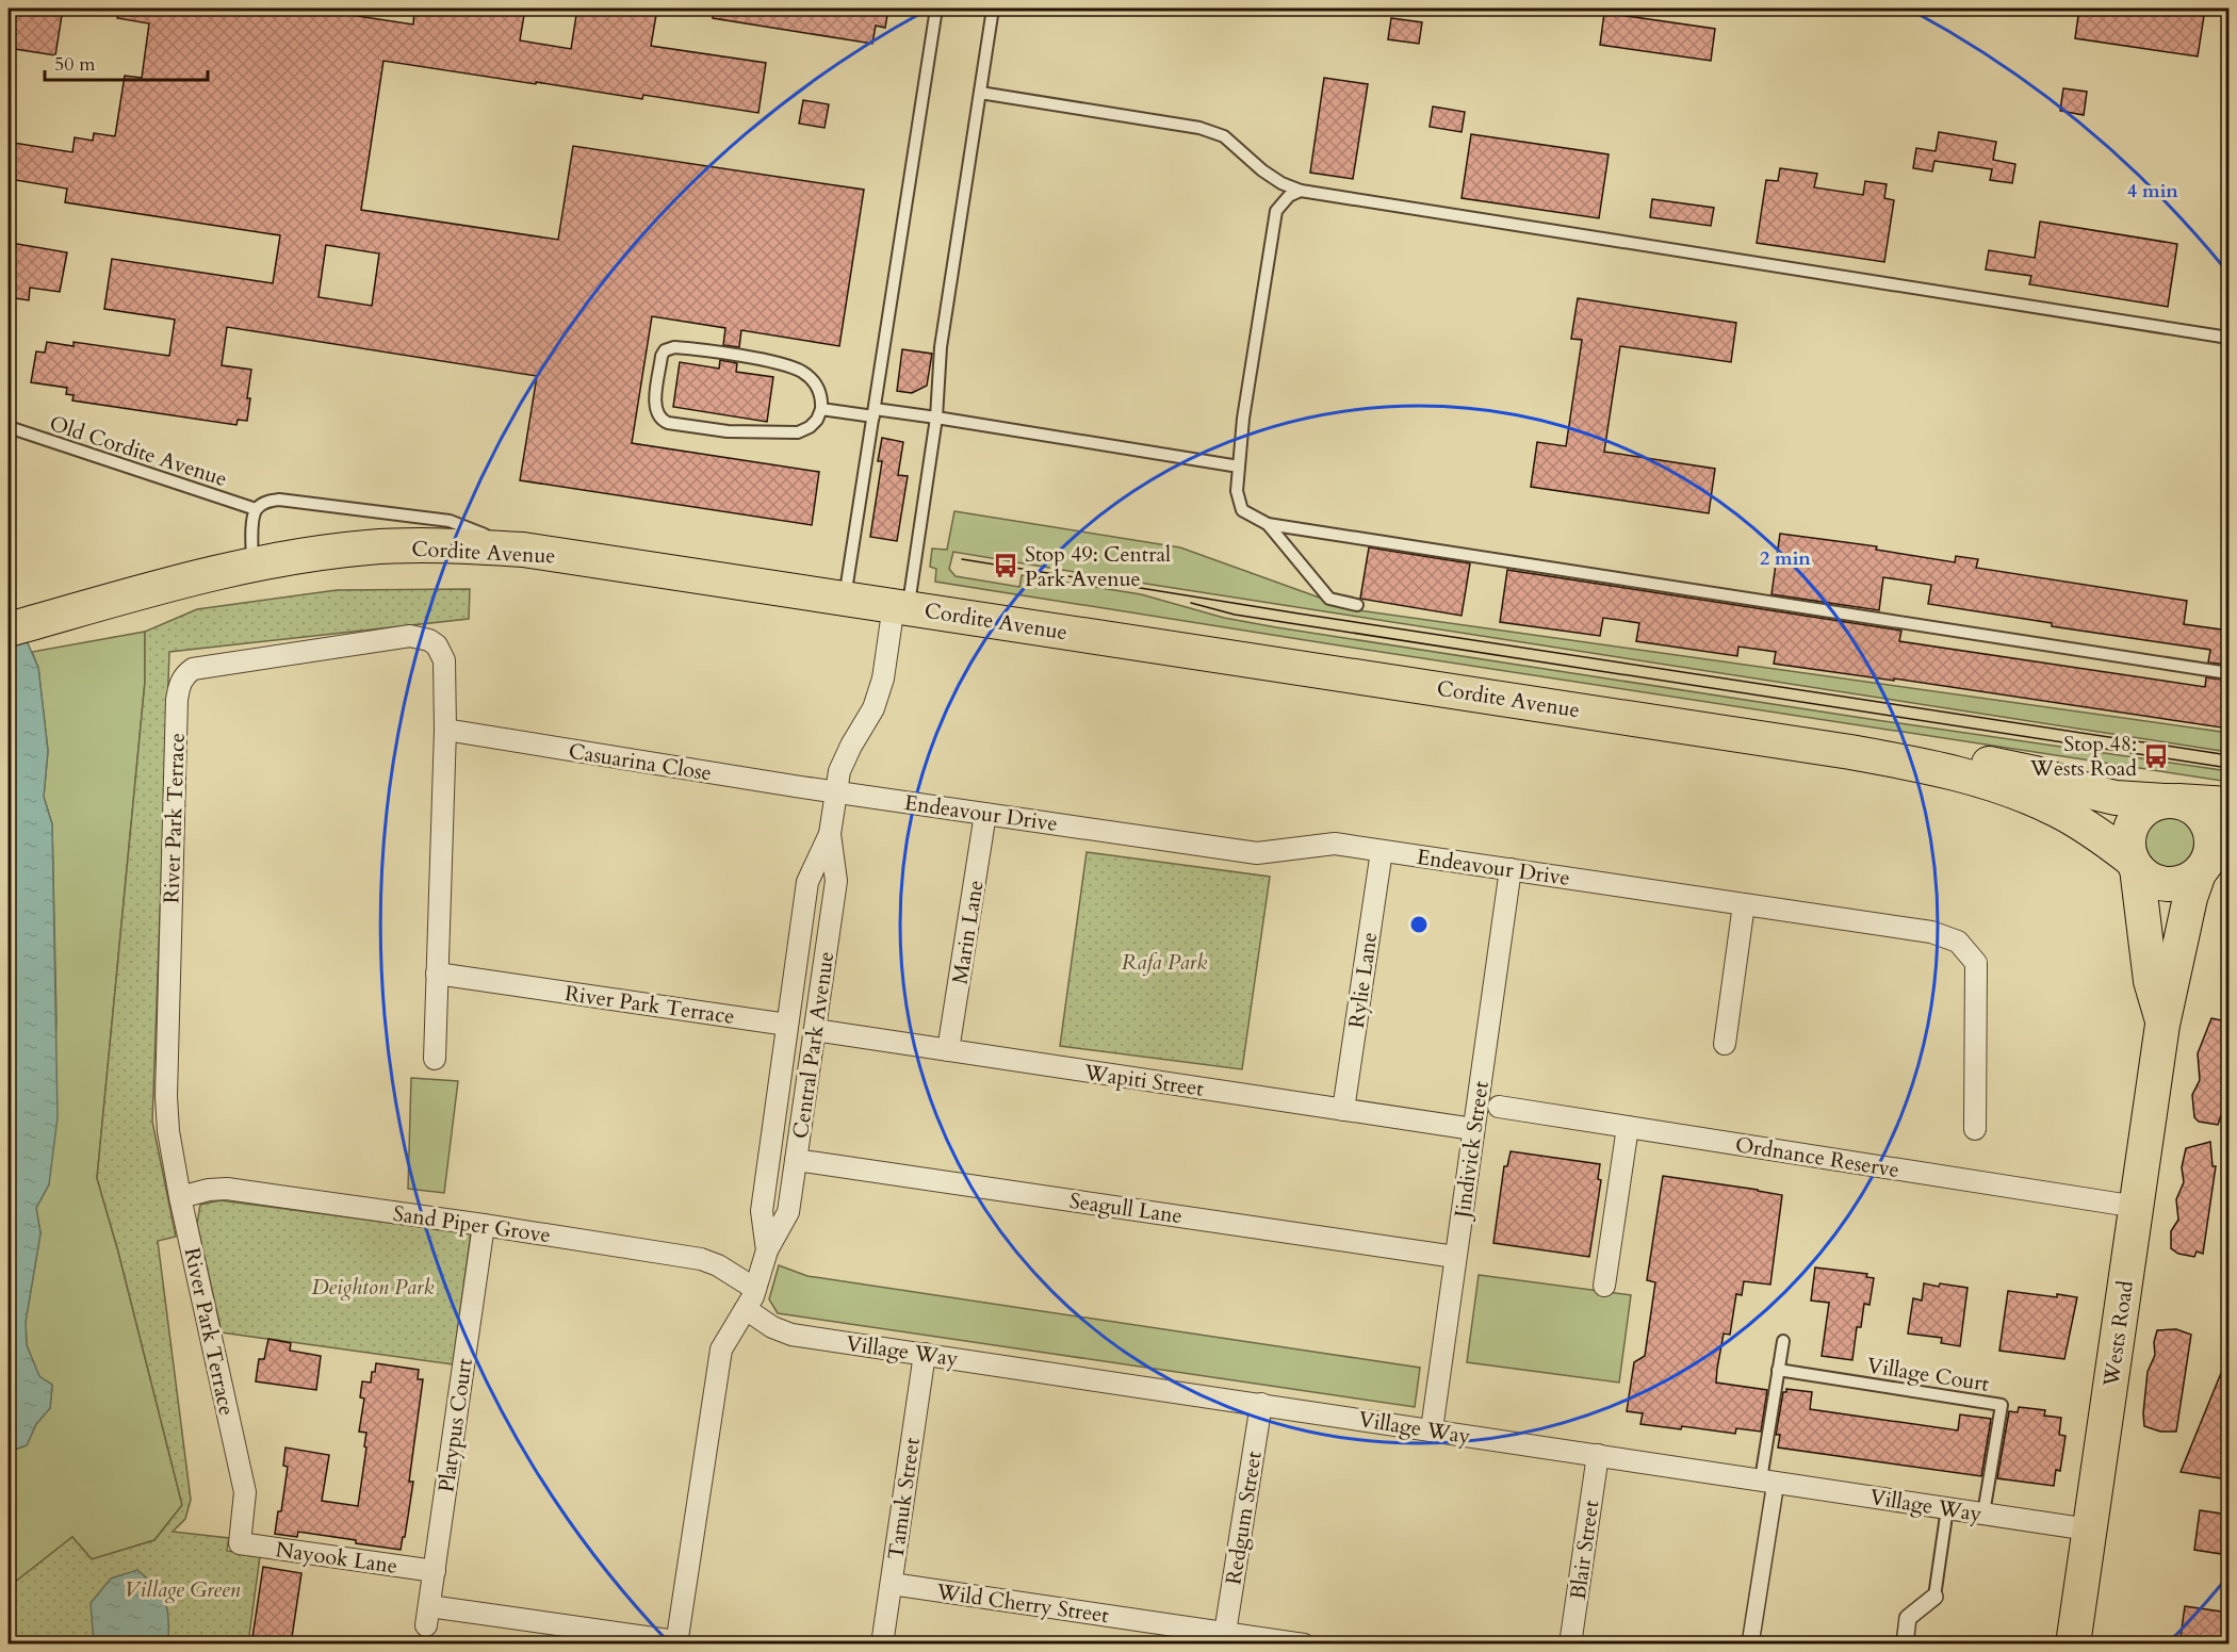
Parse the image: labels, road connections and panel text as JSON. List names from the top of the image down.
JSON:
{
  "streets": {
    "main road": ["Cordite Avenue", "Wests Road"],
    "street": [
      "Casuarina Close",
      "Endeavour Drive",
      "River Park Terrace",
      "Marin Lane",
      "Rylie Lane",
      "Central Park Avenue",
      "Wapiti Street",
      "Jindivick Street",
      "Ordnance Reserve",
      "Seagull Lane",
      "Sand Piper Grove",
      "Village Way",
      "Platypus Court",
      "Tamuk Street",
      "Redgum Street",
      "Blair Street",
      "Nayook Lane",
      "Wild Cherry Street"
    ],
    "lane": ["Old Cordite Avenue", "Village Court"]
  },
  "crossings": [
    ["Cordite Avenue", "Central Park Avenue"],
    ["Cordite Avenue", "Wests Road"],
    ["Casuarina Close", "Endeavour Drive"],
    ["Casuarina Close", "River Park Terrace"],
    ["Casuarina Close", "Central Park Avenue"],
    ["Endeavour Drive", "Marin Lane"],
    ["Endeavour Drive", "Rylie Lane"],
    ["Endeavour Drive", "Central Park Avenue"],
    ["Endeavour Drive", "Jindivick Street"],
    ["River Park Terrace", "Central Park Avenue"],
    ["River Park Terrace", "Sand Piper Grove"],
    ["River Park Terrace", "Nayook Lane"],
    ["Marin Lane", "Wapiti Street"],
    ["Rylie Lane", "Wapiti Street"],
    ["Central Park Avenue", "Wapiti Street"],
    ["Central Park Avenue", "Seagull Lane"],
    ["Central Park Avenue", "Sand Piper Grove"],
    ["Central Park Avenue", "Village Way"],
    ["Central Park Avenue", "Platypus Court"],
    ["Wapiti Street", "Jindivick Street"],
    ["Jindivick Street", "Seagull Lane"],
    ["Jindivick Street", "Village Way"],
    ["Ordnance Reserve", "Wests Road"],
    ["Sand Piper Grove", "Platypus Court"],
    ["Wests Road", "Village Way"],
    ["Village Way", "Village Court"],
    ["Village Way", "Tamuk Street"],
    ["Village Way", "Redgum Street"],
    ["Village Way", "Blair Street"],
    ["Platypus Court", "Nayook Lane"],
    ["Tamuk Street", "Wild Cherry Street"],
    ["Redgum Street", "Wild Cherry Street"]
  ],
  "parks": ["Rafa Park", "Deighton Park", "Village Green"],
  "places": {
    "bus stop": ["Stop 49: Central Park Avenue", "Stop 48: Wests Road"]
  },
  "scale_bar": "50 m",
  "rings": ["4 min", "2 min"]
}
